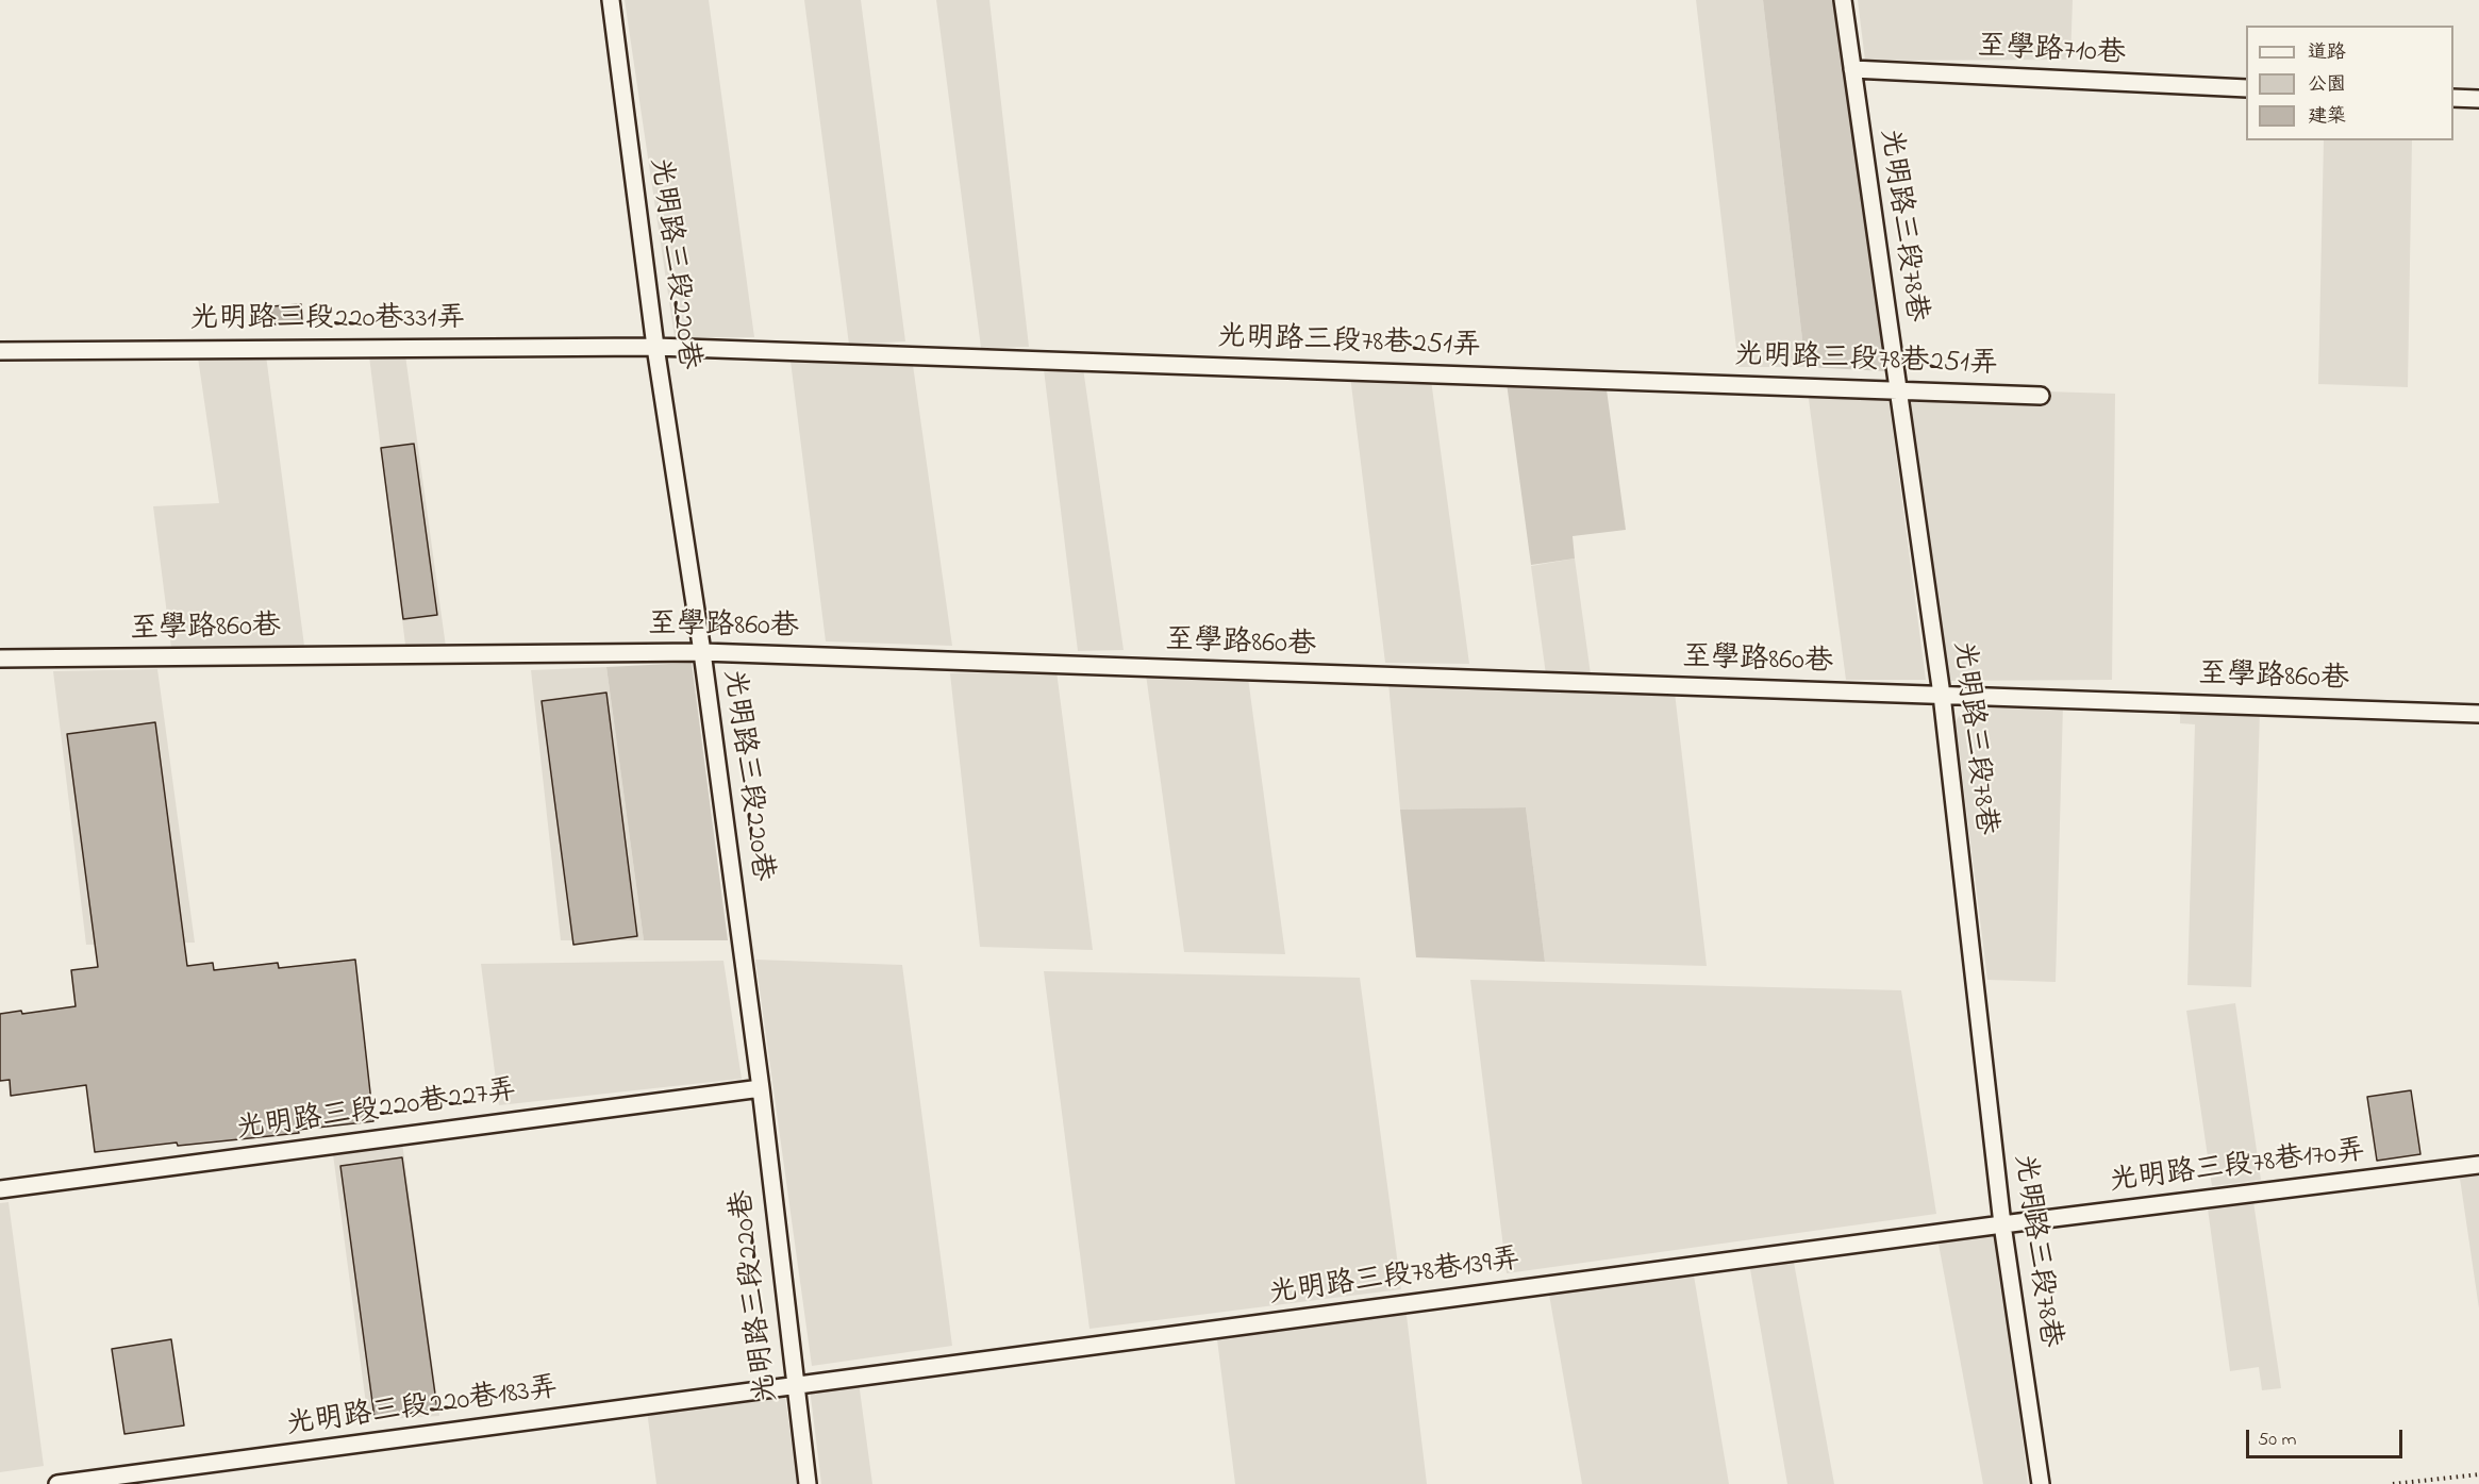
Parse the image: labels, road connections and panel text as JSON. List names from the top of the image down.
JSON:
{
  "streets": {
    "street": [
      "至學路710巷",
      "光明路三段78巷",
      "光明路三段220巷",
      "光明路三段220巷331弄",
      "光明路三段78巷251弄",
      "至學路860巷",
      "光明路三段220巷227弄",
      "光明路三段78巷170弄",
      "光明路三段78巷139弄",
      "光明路三段220巷183弄"
    ]
  },
  "crossings": [
    ["至學路710巷", "光明路三段78巷"],
    ["光明路三段78巷", "光明路三段78巷251弄"],
    ["光明路三段78巷", "至學路860巷"],
    ["光明路三段78巷", "光明路三段78巷170弄"],
    ["光明路三段78巷", "光明路三段78巷139弄"],
    ["光明路三段220巷", "光明路三段220巷331弄"],
    ["光明路三段220巷", "光明路三段78巷251弄"],
    ["光明路三段220巷", "至學路860巷"],
    ["光明路三段220巷", "光明路三段220巷227弄"],
    ["光明路三段220巷", "光明路三段78巷139弄"],
    ["光明路三段220巷", "光明路三段220巷183弄"],
    ["光明路三段220巷331弄", "光明路三段78巷251弄"],
    ["光明路三段78巷170弄", "光明路三段78巷139弄"],
    ["光明路三段78巷139弄", "光明路三段220巷183弄"]
  ],
  "legend": ["道路", "公園", "建築"],
  "scale_bar": "50 m"
}
